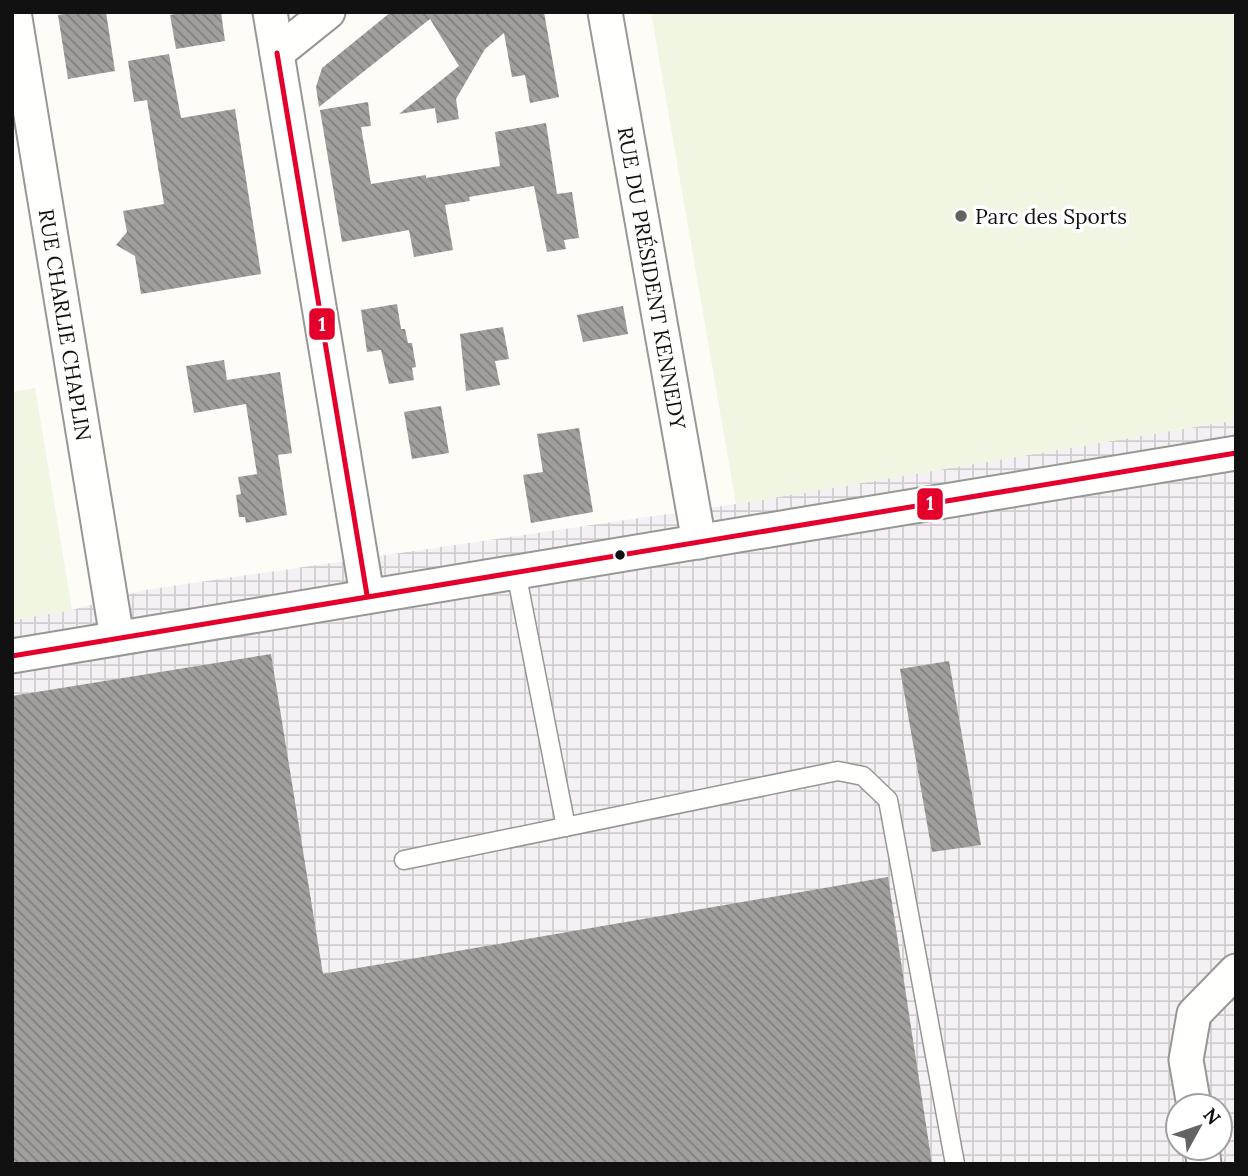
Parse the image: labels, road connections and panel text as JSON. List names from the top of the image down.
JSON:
{
  "streets": {
    "street": ["RUE DU PRÉSIDENT KENNEDY", "RUE CHARLIE CHAPLIN"]
  },
  "places": ["Parc des Sports"],
  "lines": ["transit line 1"],
  "north": "top right"
}
